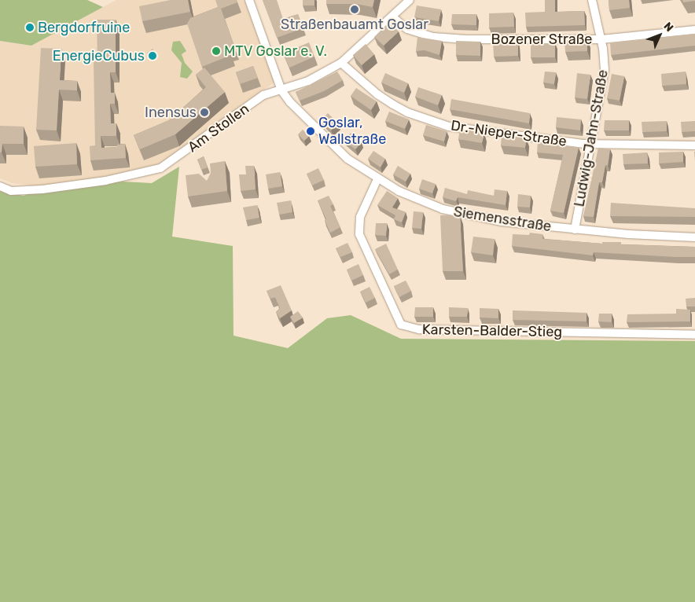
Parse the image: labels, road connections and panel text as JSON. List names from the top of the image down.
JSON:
{
  "streets": {
    "street": [
      "Bozener Straße",
      "Am Stollen",
      "Dr.-Nieper-Straße",
      "Ludwig-Jahn-Straße",
      "Siemensstraße",
      "Karsten-Balder-Stieg"
    ]
  },
  "crossings": [
    ["Bozener Straße", "Am Stollen"],
    ["Bozener Straße", "Ludwig-Jahn-Straße"],
    ["Am Stollen", "Dr.-Nieper-Straße"],
    ["Am Stollen", "Siemensstraße"],
    ["Dr.-Nieper-Straße", "Ludwig-Jahn-Straße"],
    ["Ludwig-Jahn-Straße", "Siemensstraße"],
    ["Siemensstraße", "Karsten-Balder-Stieg"]
  ],
  "places": [
    "Straßenbauamt Goslar",
    "Bergdorfruine",
    "MTV Goslar e. V.",
    "EnergieCubus",
    "Inensus",
    "Goslar, Wallstraße"
  ],
  "north": "top right"
}
